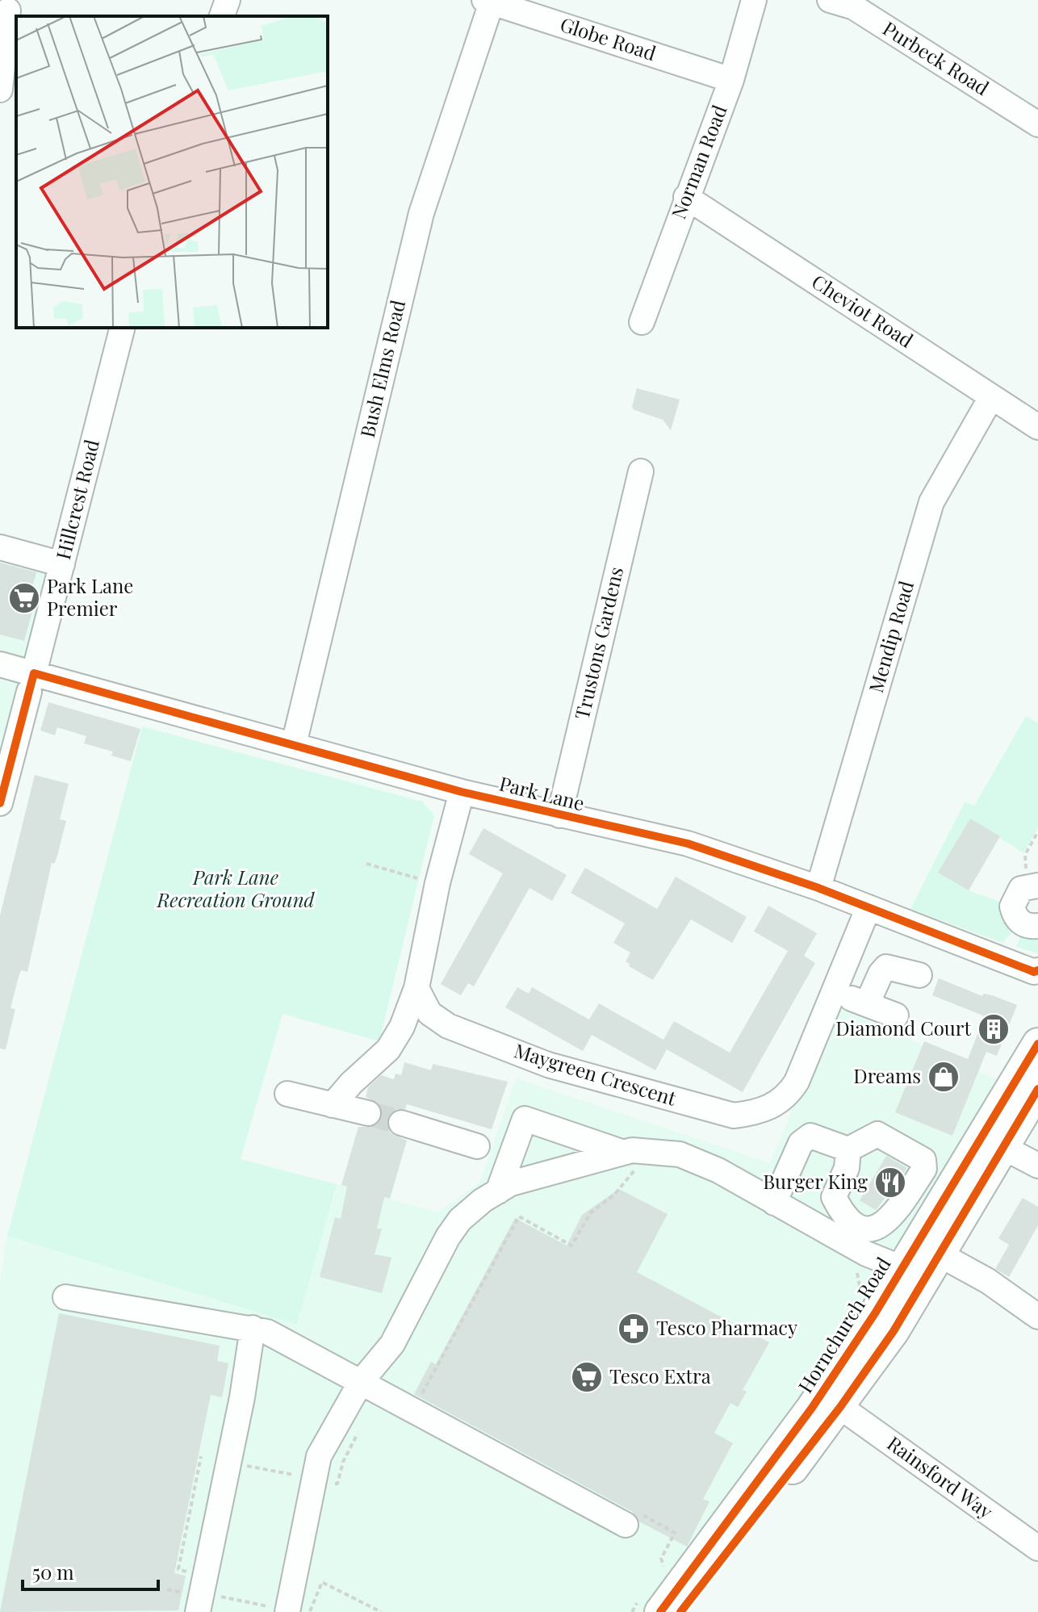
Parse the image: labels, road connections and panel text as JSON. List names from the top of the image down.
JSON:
{
  "streets": {
    "main road": ["Hornchurch Road"],
    "street": [
      "Globe Road",
      "Purbeck Road",
      "Norman Road",
      "Cheviot Road",
      "Bush Elms Road",
      "Hillcrest Road",
      "Mendip Road",
      "Trustons Gardens",
      "Park Lane",
      "Maygreen Crescent",
      "Rainsford Way"
    ]
  },
  "crossings": [
    ["Globe Road", "Norman Road"],
    ["Globe Road", "Bush Elms Road"],
    ["Norman Road", "Cheviot Road"],
    ["Cheviot Road", "Mendip Road"],
    ["Bush Elms Road", "Park Lane"],
    ["Hillcrest Road", "Park Lane"],
    ["Mendip Road", "Park Lane"],
    ["Trustons Gardens", "Park Lane"],
    ["Park Lane", "Maygreen Crescent"],
    ["Hornchurch Road", "Rainsford Way"]
  ],
  "parks": ["Park Lane Recreation Ground"],
  "places": {
    "supermarket": ["Park Lane Premier", "Tesco Extra"],
    "building": ["Diamond Court"],
    "shop": ["Dreams"],
    "restaurant": ["Burger King"],
    "pharmacy": ["Tesco Pharmacy"]
  },
  "scale_bar": "50 m"
}
